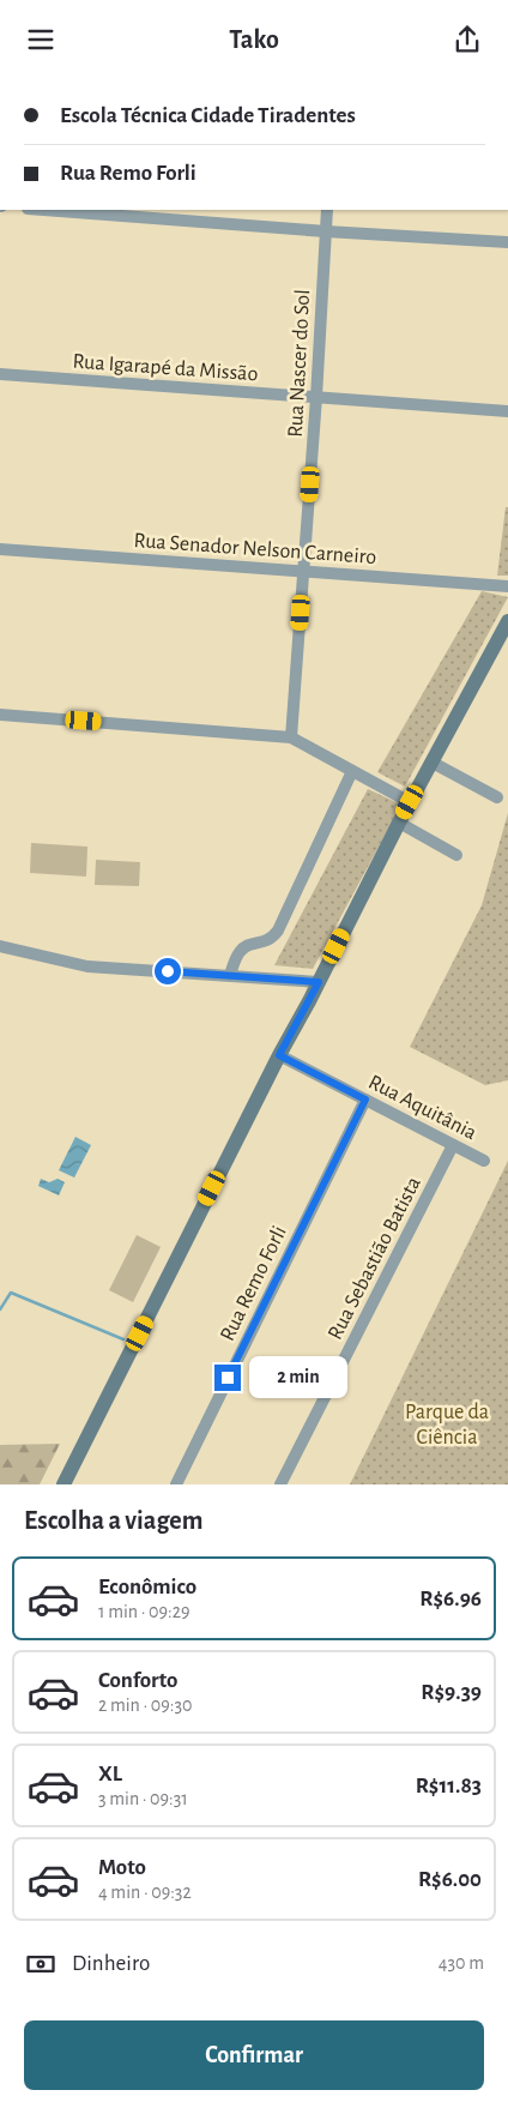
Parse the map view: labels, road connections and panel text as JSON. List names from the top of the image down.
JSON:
{
  "streets": {
    "street": [
      "Rua Nascer do Sol",
      "Rua Igarapé da Missão",
      "Rua Senador Nelson Carneiro",
      "Rua Aquitânia",
      "Rua Sebastião Batista",
      "Rua Remo Forli"
    ]
  },
  "crossings": [
    ["Rua Nascer do Sol", "Rua Igarapé da Missão"],
    ["Rua Nascer do Sol", "Rua Senador Nelson Carneiro"],
    ["Rua Aquitânia", "Rua Sebastião Batista"],
    ["Rua Aquitânia", "Rua Remo Forli"]
  ],
  "parks": ["Parque da Ciência"],
  "page": {
    "header": "Tako",
    "banner": ["Escola Técnica Cidade Tiradentes", "Rua Remo Forli"],
    "bubble": "2 min",
    "heading": "Escolha a viagem",
    "list": [
      {
        "name": "Econômico",
        "note": "1 min · 09:29",
        "value": "R$6.96"
      },
      {
        "name": "Conforto",
        "note": "2 min · 09:30",
        "value": "R$9.39"
      },
      {
        "name": "XL",
        "note": "3 min · 09:31",
        "value": "R$11.83"
      },
      {
        "name": "Moto",
        "note": "4 min · 09:32",
        "value": "R$6.00"
      }
    ],
    "pay": ["Dinheiro", "430 m"],
    "buttons": "Confirmar"
  }
}
